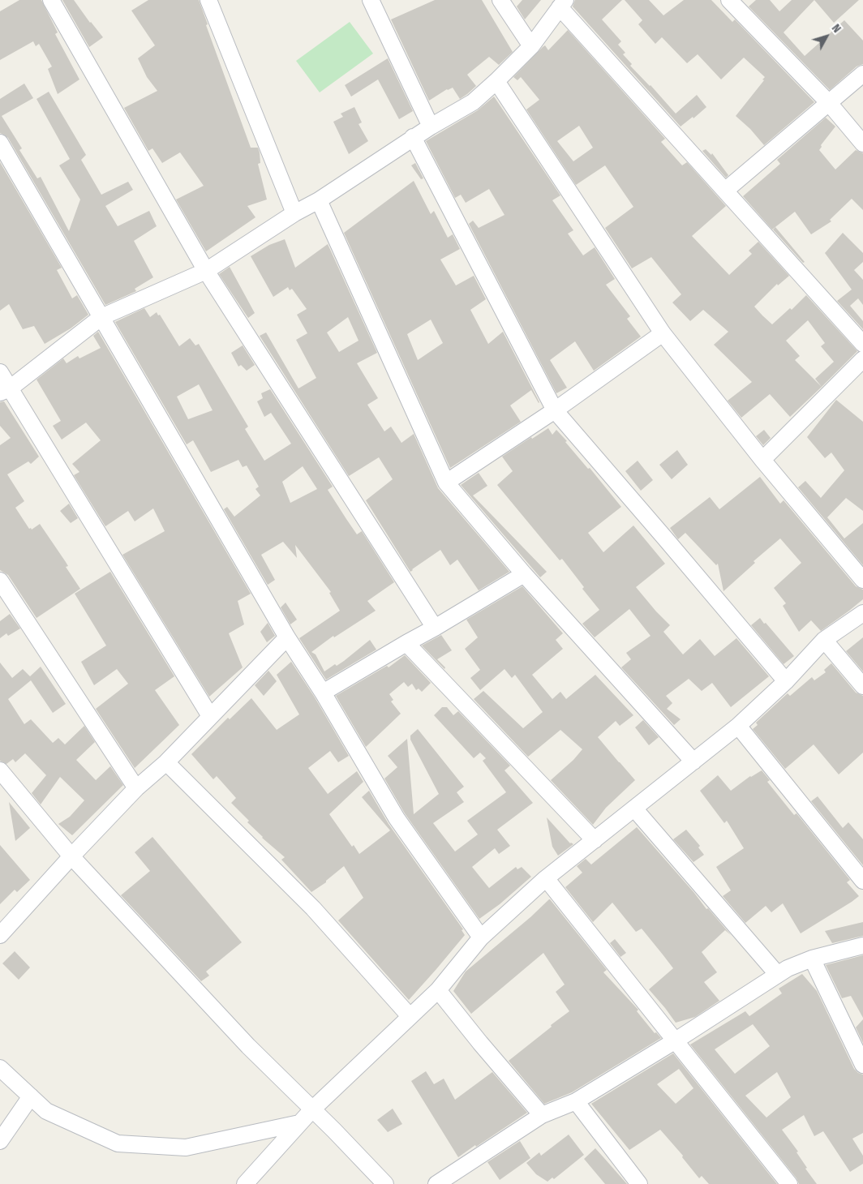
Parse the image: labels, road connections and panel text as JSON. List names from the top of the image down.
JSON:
{
  "north": "top right"
}
